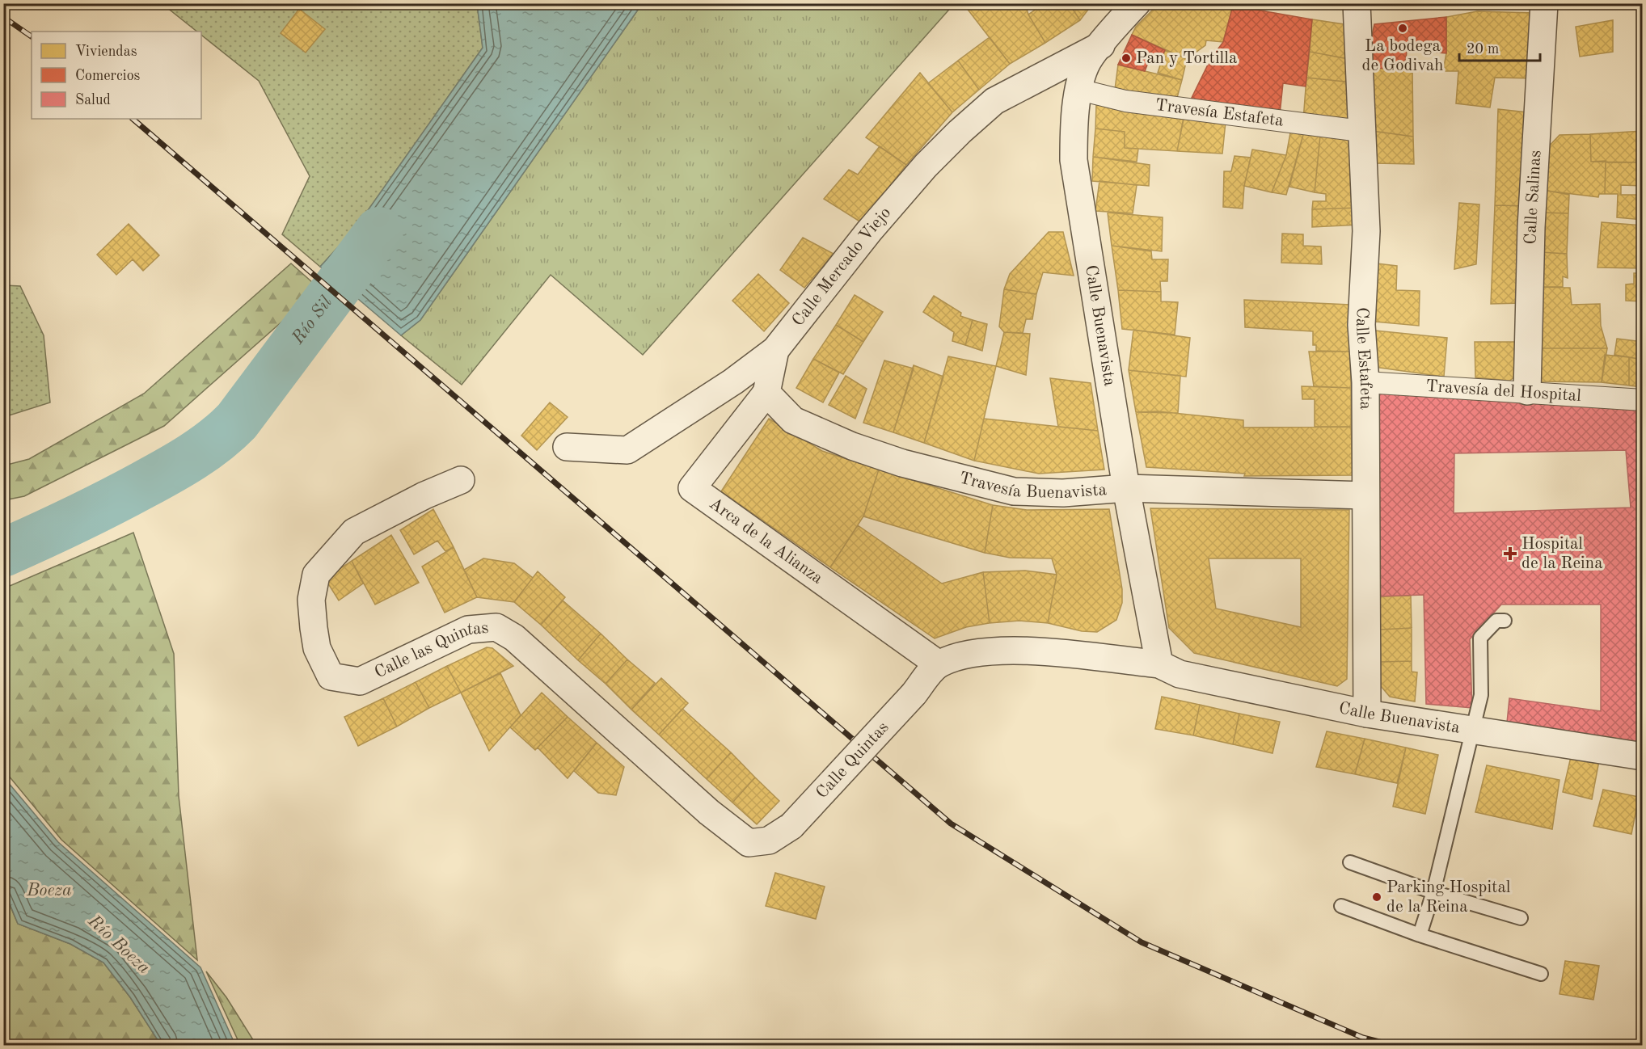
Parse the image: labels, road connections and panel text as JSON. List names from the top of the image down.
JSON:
{
  "streets": {
    "street": [
      "Travesía Estafeta",
      "Calle Salinas",
      "Calle Mercado Viejo",
      "Calle Buenavista",
      "Calle Estafeta",
      "Travesía del Hospital",
      "Travesía Buenavista",
      "Arca de la Alianza",
      "Calle las Quintas",
      "Calle Quintas"
    ]
  },
  "crossings": [
    ["Travesía Estafeta", "Calle Buenavista"],
    ["Travesía Estafeta", "Calle Estafeta"],
    ["Calle Salinas", "Travesía del Hospital"],
    ["Calle Mercado Viejo", "Calle Buenavista"],
    ["Calle Buenavista", "Calle Estafeta"],
    ["Calle Buenavista", "Travesía Buenavista"],
    ["Calle Buenavista", "Arca de la Alianza"],
    ["Calle Buenavista", "Calle Quintas"],
    ["Calle Estafeta", "Travesía del Hospital"],
    ["Calle Estafeta", "Travesía Buenavista"],
    ["Travesía Buenavista", "Arca de la Alianza"],
    ["Arca de la Alianza", "Calle Quintas"],
    ["Calle las Quintas", "Calle Quintas"]
  ],
  "water": ["Río Sil", "Boeza", "Río Boeza"],
  "places": {
    "other": ["La bodega de Godivah", "Pan y Tortilla", "Parking Hospital de la Reina"],
    "health": ["Hospital de la Reina"]
  },
  "legend": ["Viviendas", "Comercios", "Salud"],
  "scale_bar": "20 m"
}
